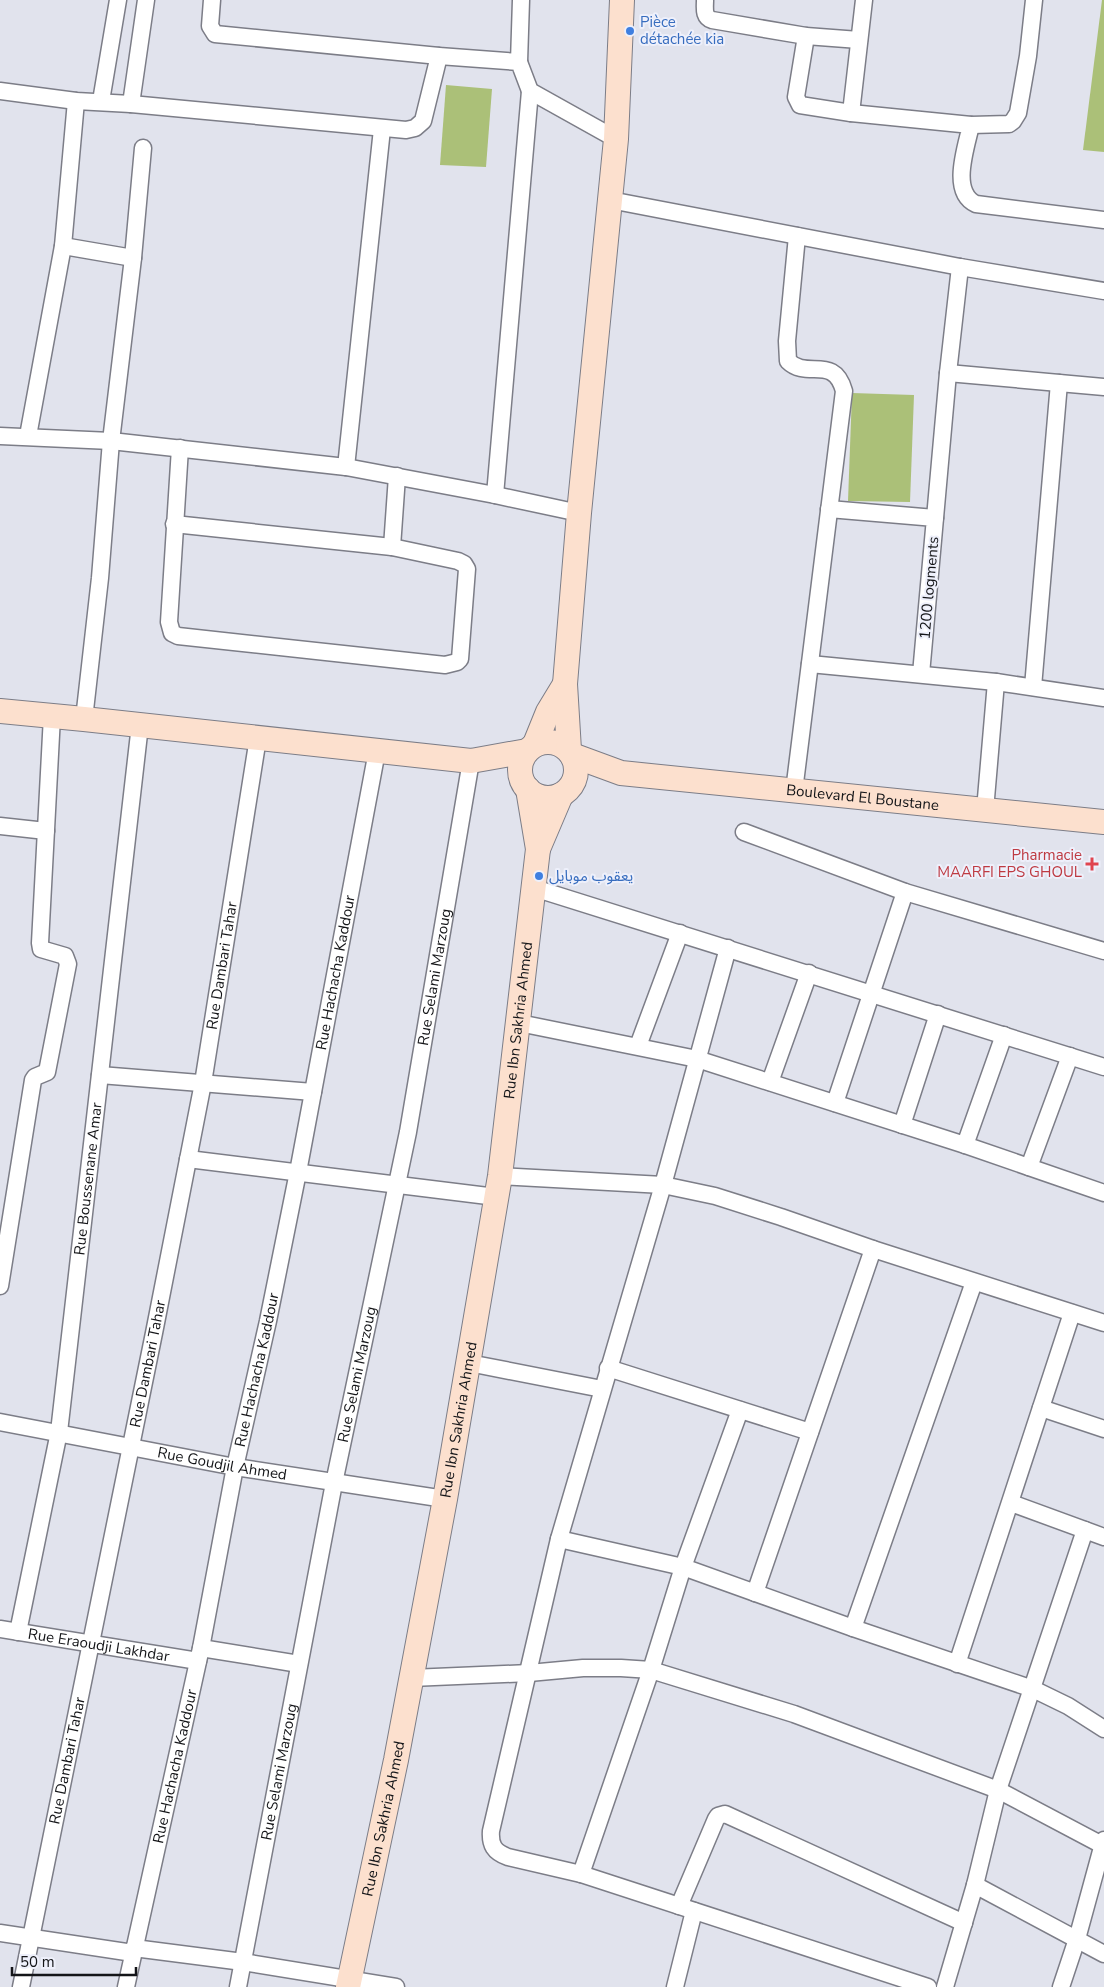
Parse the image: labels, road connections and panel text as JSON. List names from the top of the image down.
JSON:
{
  "streets": {
    "main road": ["Boulevard El Boustane", "Rue Ibn Sakhria Ahmed"],
    "street": [
      "1200 logments",
      "Rue Dambari Tahar",
      "Rue Hachacha Kaddour",
      "Rue Selami Marzoug",
      "Rue Boussenane Amar",
      "Rue Goudjil Ahmed",
      "Rue Eraoudji Lakhdar"
    ]
  },
  "crossings": [
    ["Rue Dambari Tahar", "Rue Goudjil Ahmed"],
    ["Rue Dambari Tahar", "Rue Eraoudji Lakhdar"],
    ["Rue Hachacha Kaddour", "Rue Goudjil Ahmed"],
    ["Rue Hachacha Kaddour", "Rue Eraoudji Lakhdar"],
    ["Rue Selami Marzoug", "Rue Goudjil Ahmed"],
    ["Rue Selami Marzoug", "Rue Eraoudji Lakhdar"],
    ["Rue Ibn Sakhria Ahmed", "Rue Goudjil Ahmed"],
    ["Rue Boussenane Amar", "Rue Goudjil Ahmed"],
    ["Rue Boussenane Amar", "Rue Eraoudji Lakhdar"]
  ],
  "places": {
    "other": ["Pièce détachée kia", "يعقوب موبايل"],
    "health": ["Pharmacie MAARFI EPS GHOUL"]
  },
  "scale_bar": "50 m"
}
